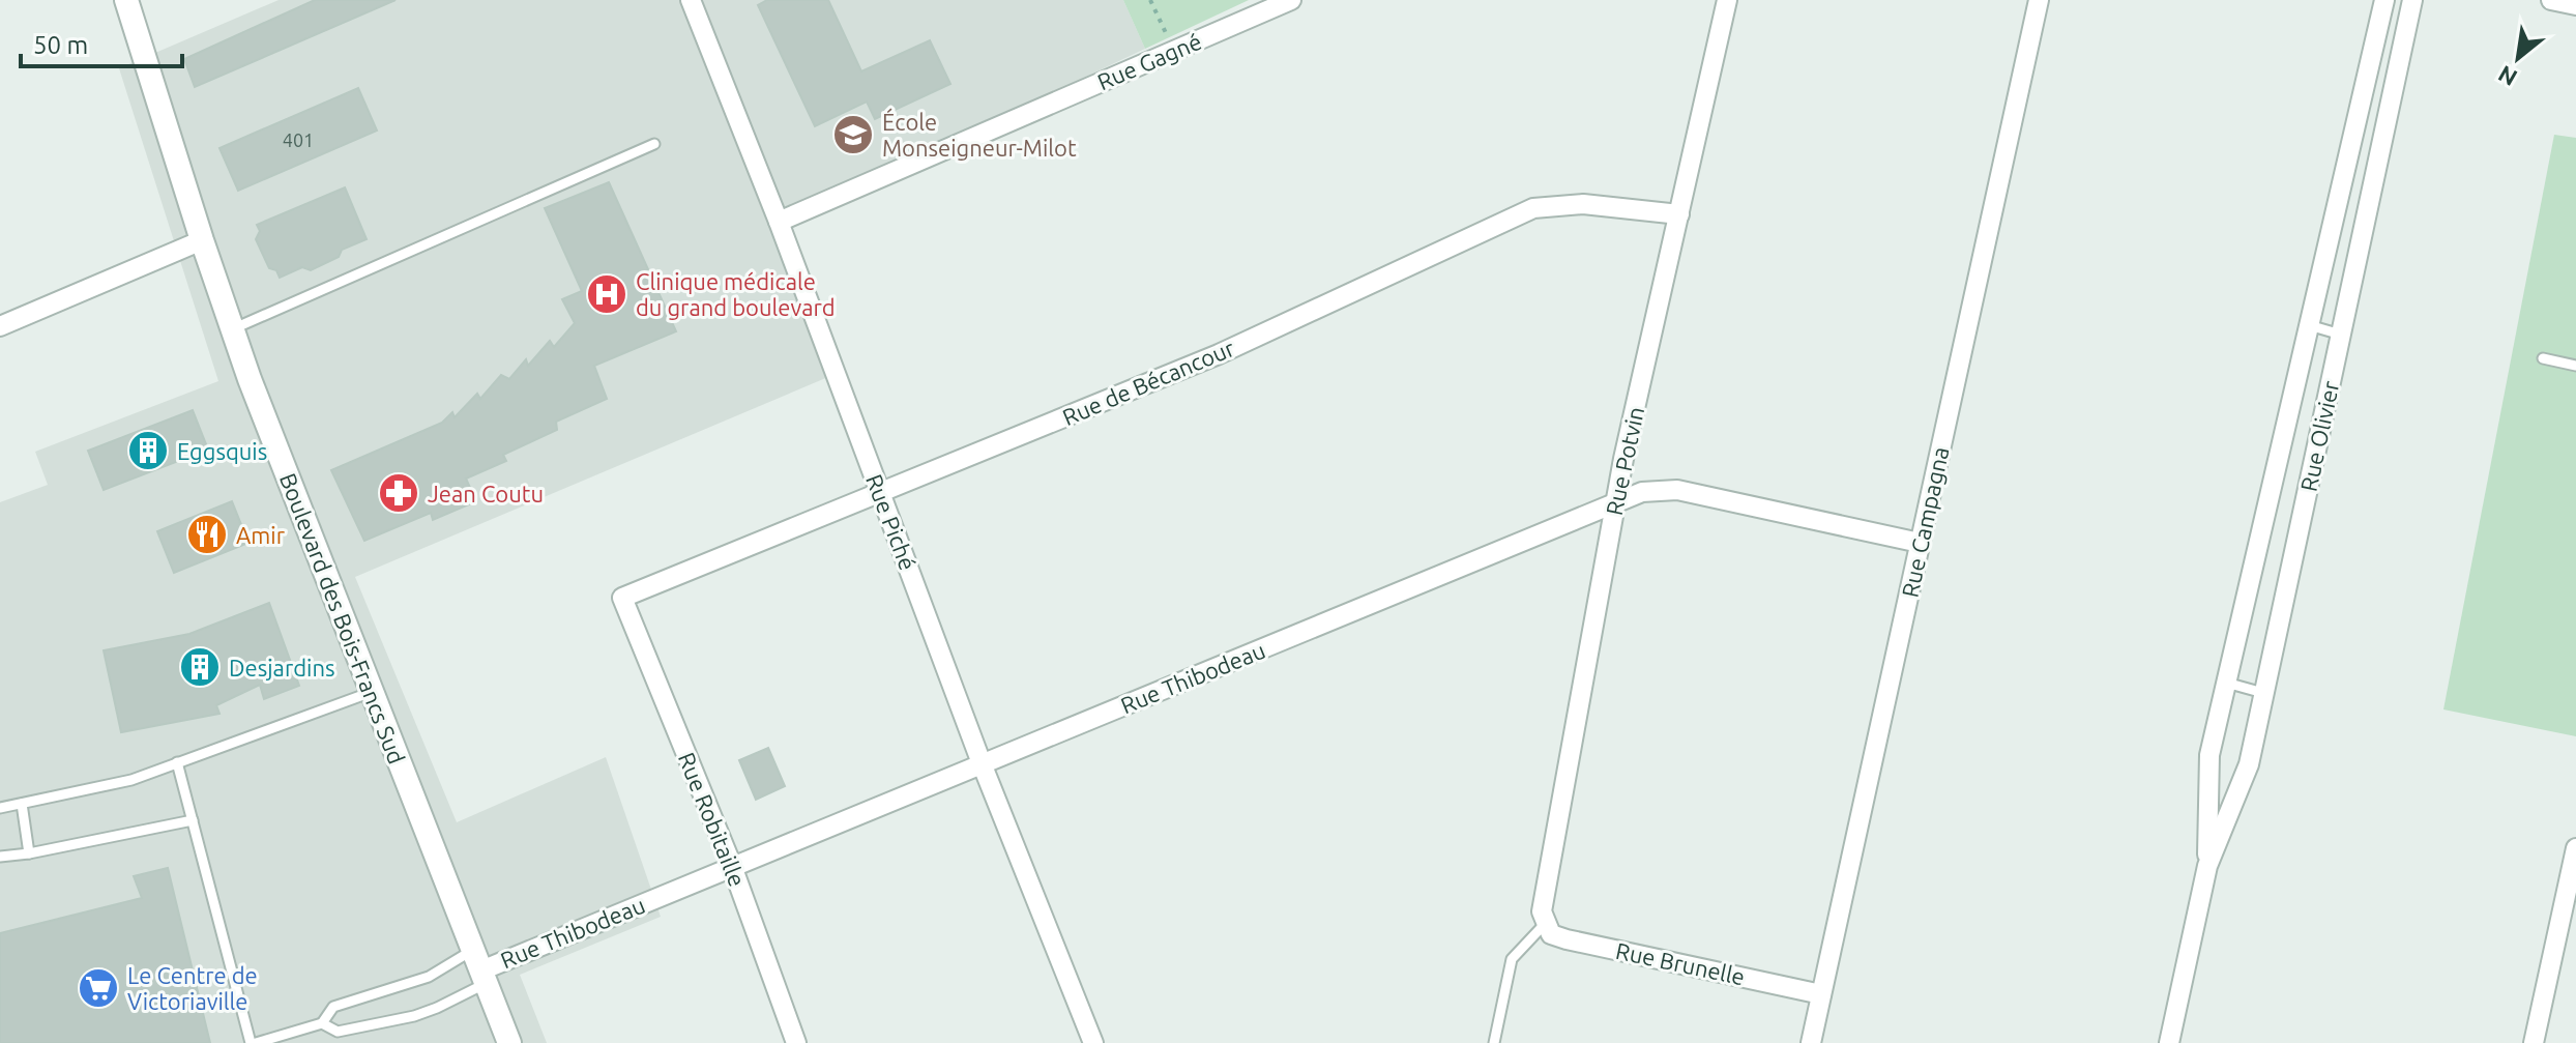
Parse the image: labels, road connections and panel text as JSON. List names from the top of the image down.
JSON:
{
  "streets": {
    "street": [
      "Rue Gagné",
      "Rue de Bécancour",
      "Rue Olivier",
      "Rue Potvin",
      "Rue Piché",
      "Rue Campagna",
      "Boulevard des Bois-Francs Sud",
      "Rue Thibodeau",
      "Rue Robitaille",
      "Rue Brunelle"
    ]
  },
  "crossings": [
    ["Rue Gagné", "Rue Piché"],
    ["Rue de Bécancour", "Rue Potvin"],
    ["Rue de Bécancour", "Rue Piché"],
    ["Rue de Bécancour", "Rue Robitaille"],
    ["Rue Potvin", "Rue Thibodeau"],
    ["Rue Potvin", "Rue Brunelle"],
    ["Rue Piché", "Rue Thibodeau"],
    ["Rue Campagna", "Rue Thibodeau"],
    ["Rue Campagna", "Rue Brunelle"],
    ["Boulevard des Bois-Francs Sud", "Rue Thibodeau"],
    ["Rue Thibodeau", "Rue Robitaille"]
  ],
  "places": {
    "school or university": ["École Monseigneur-Milot"],
    "hospital": ["Clinique médicale du grand boulevard"],
    "building": ["Eggsquis", "Desjardins"],
    "pharmacy": ["Jean Coutu"],
    "restaurant": ["Amir"],
    "supermarket": ["Le Centre de Victoriaville"]
  },
  "house_numbers": ["401"],
  "scale_bar": "50 m",
  "north": "bottom left"
}
